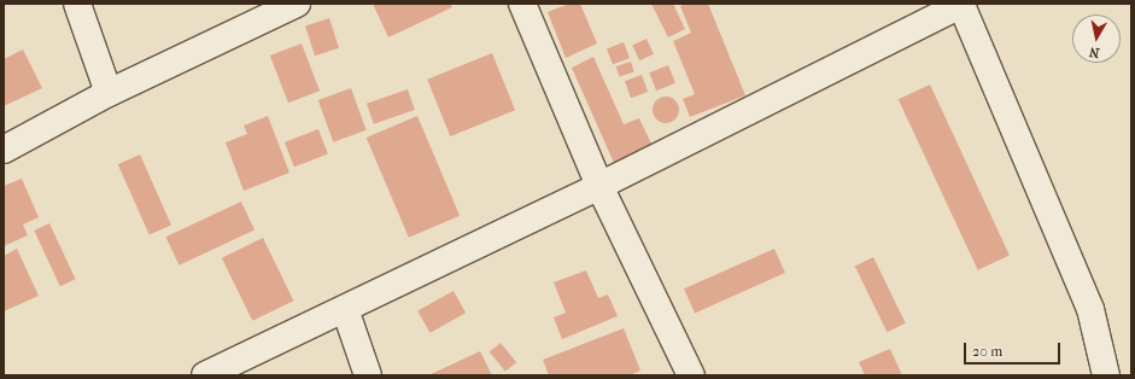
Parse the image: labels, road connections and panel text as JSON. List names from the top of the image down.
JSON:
{
  "scale_bar": "20 m",
  "north": "bottom"
}
